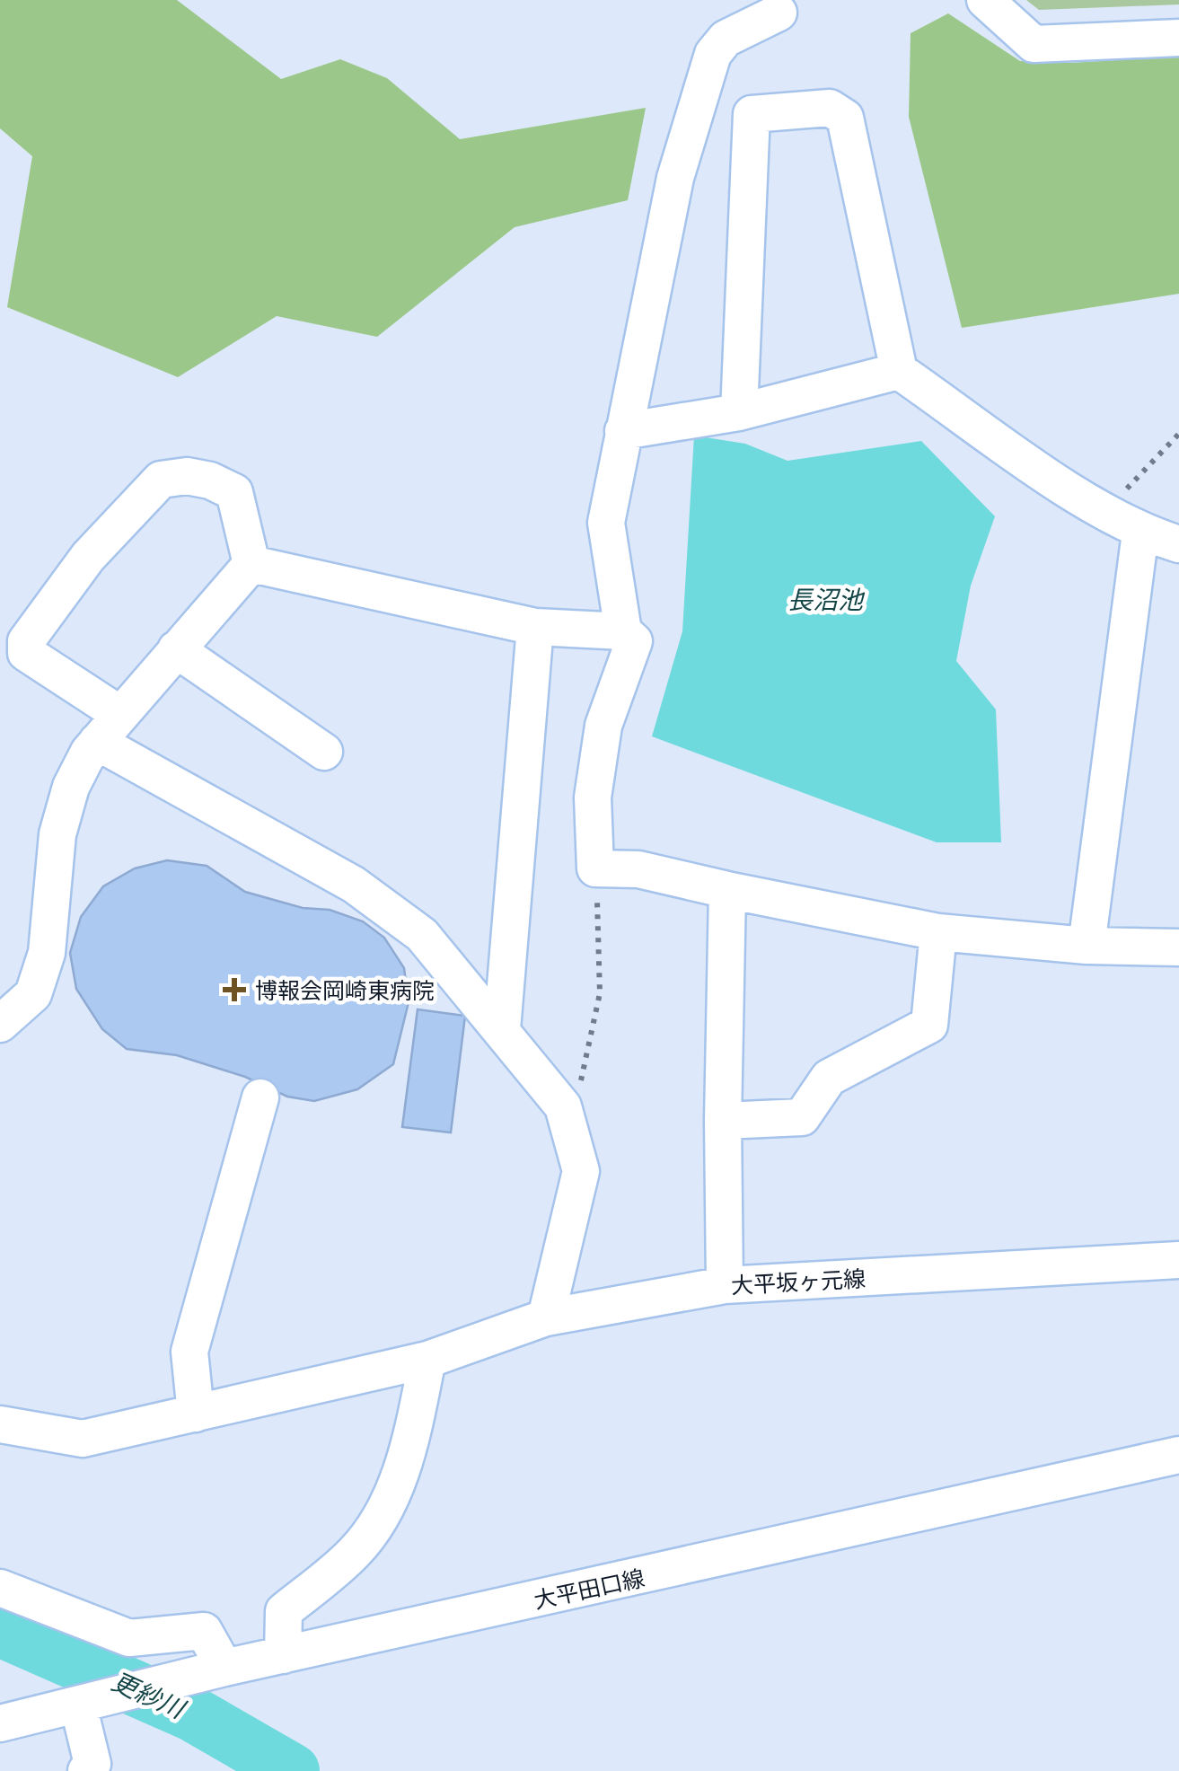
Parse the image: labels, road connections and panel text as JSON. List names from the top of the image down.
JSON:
{
  "streets": {
    "street": ["大平坂ヶ元線", "大平田口線"]
  },
  "water": ["長沼池", "更紗川"],
  "places": {
    "health": ["博報会岡崎東病院"]
  }
}
